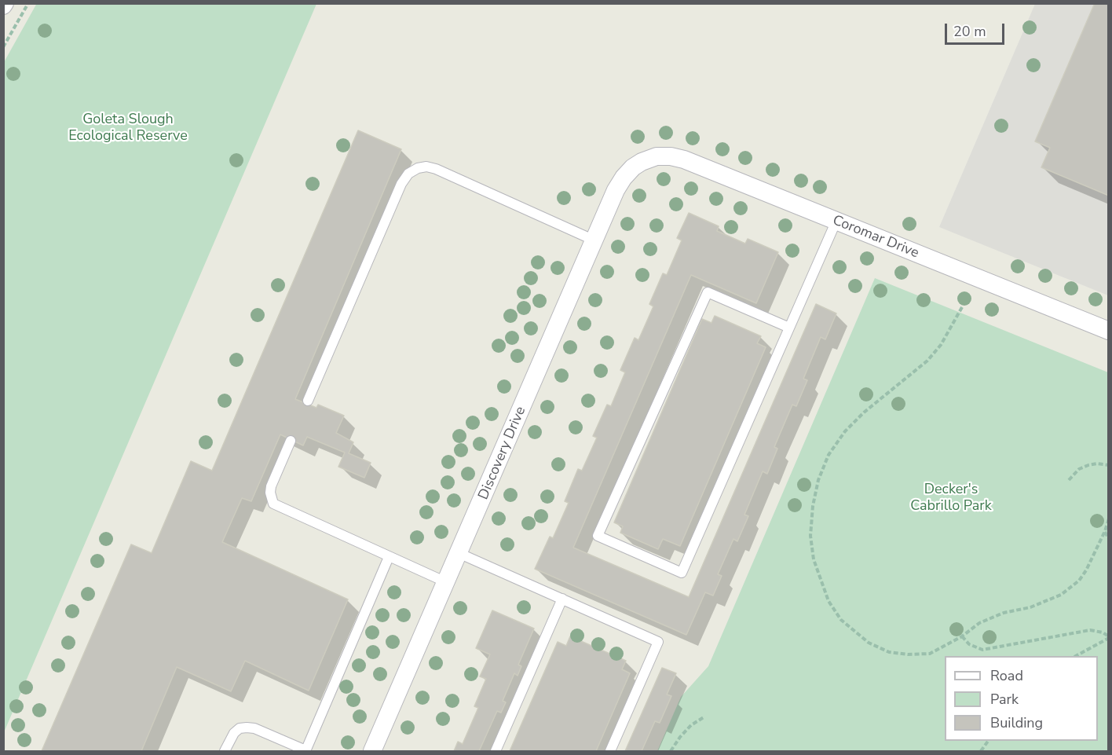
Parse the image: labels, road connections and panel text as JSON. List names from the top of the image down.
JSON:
{
  "streets": {
    "street": ["Coromar Drive", "Discovery Drive"]
  },
  "crossings": [
    ["Coromar Drive", "Discovery Drive"]
  ],
  "parks": ["Goleta Slough Ecological Reserve", "Decker's Cabrillo Park"],
  "legend": ["Road", "Park", "Building"],
  "scale_bar": "20 m"
}
